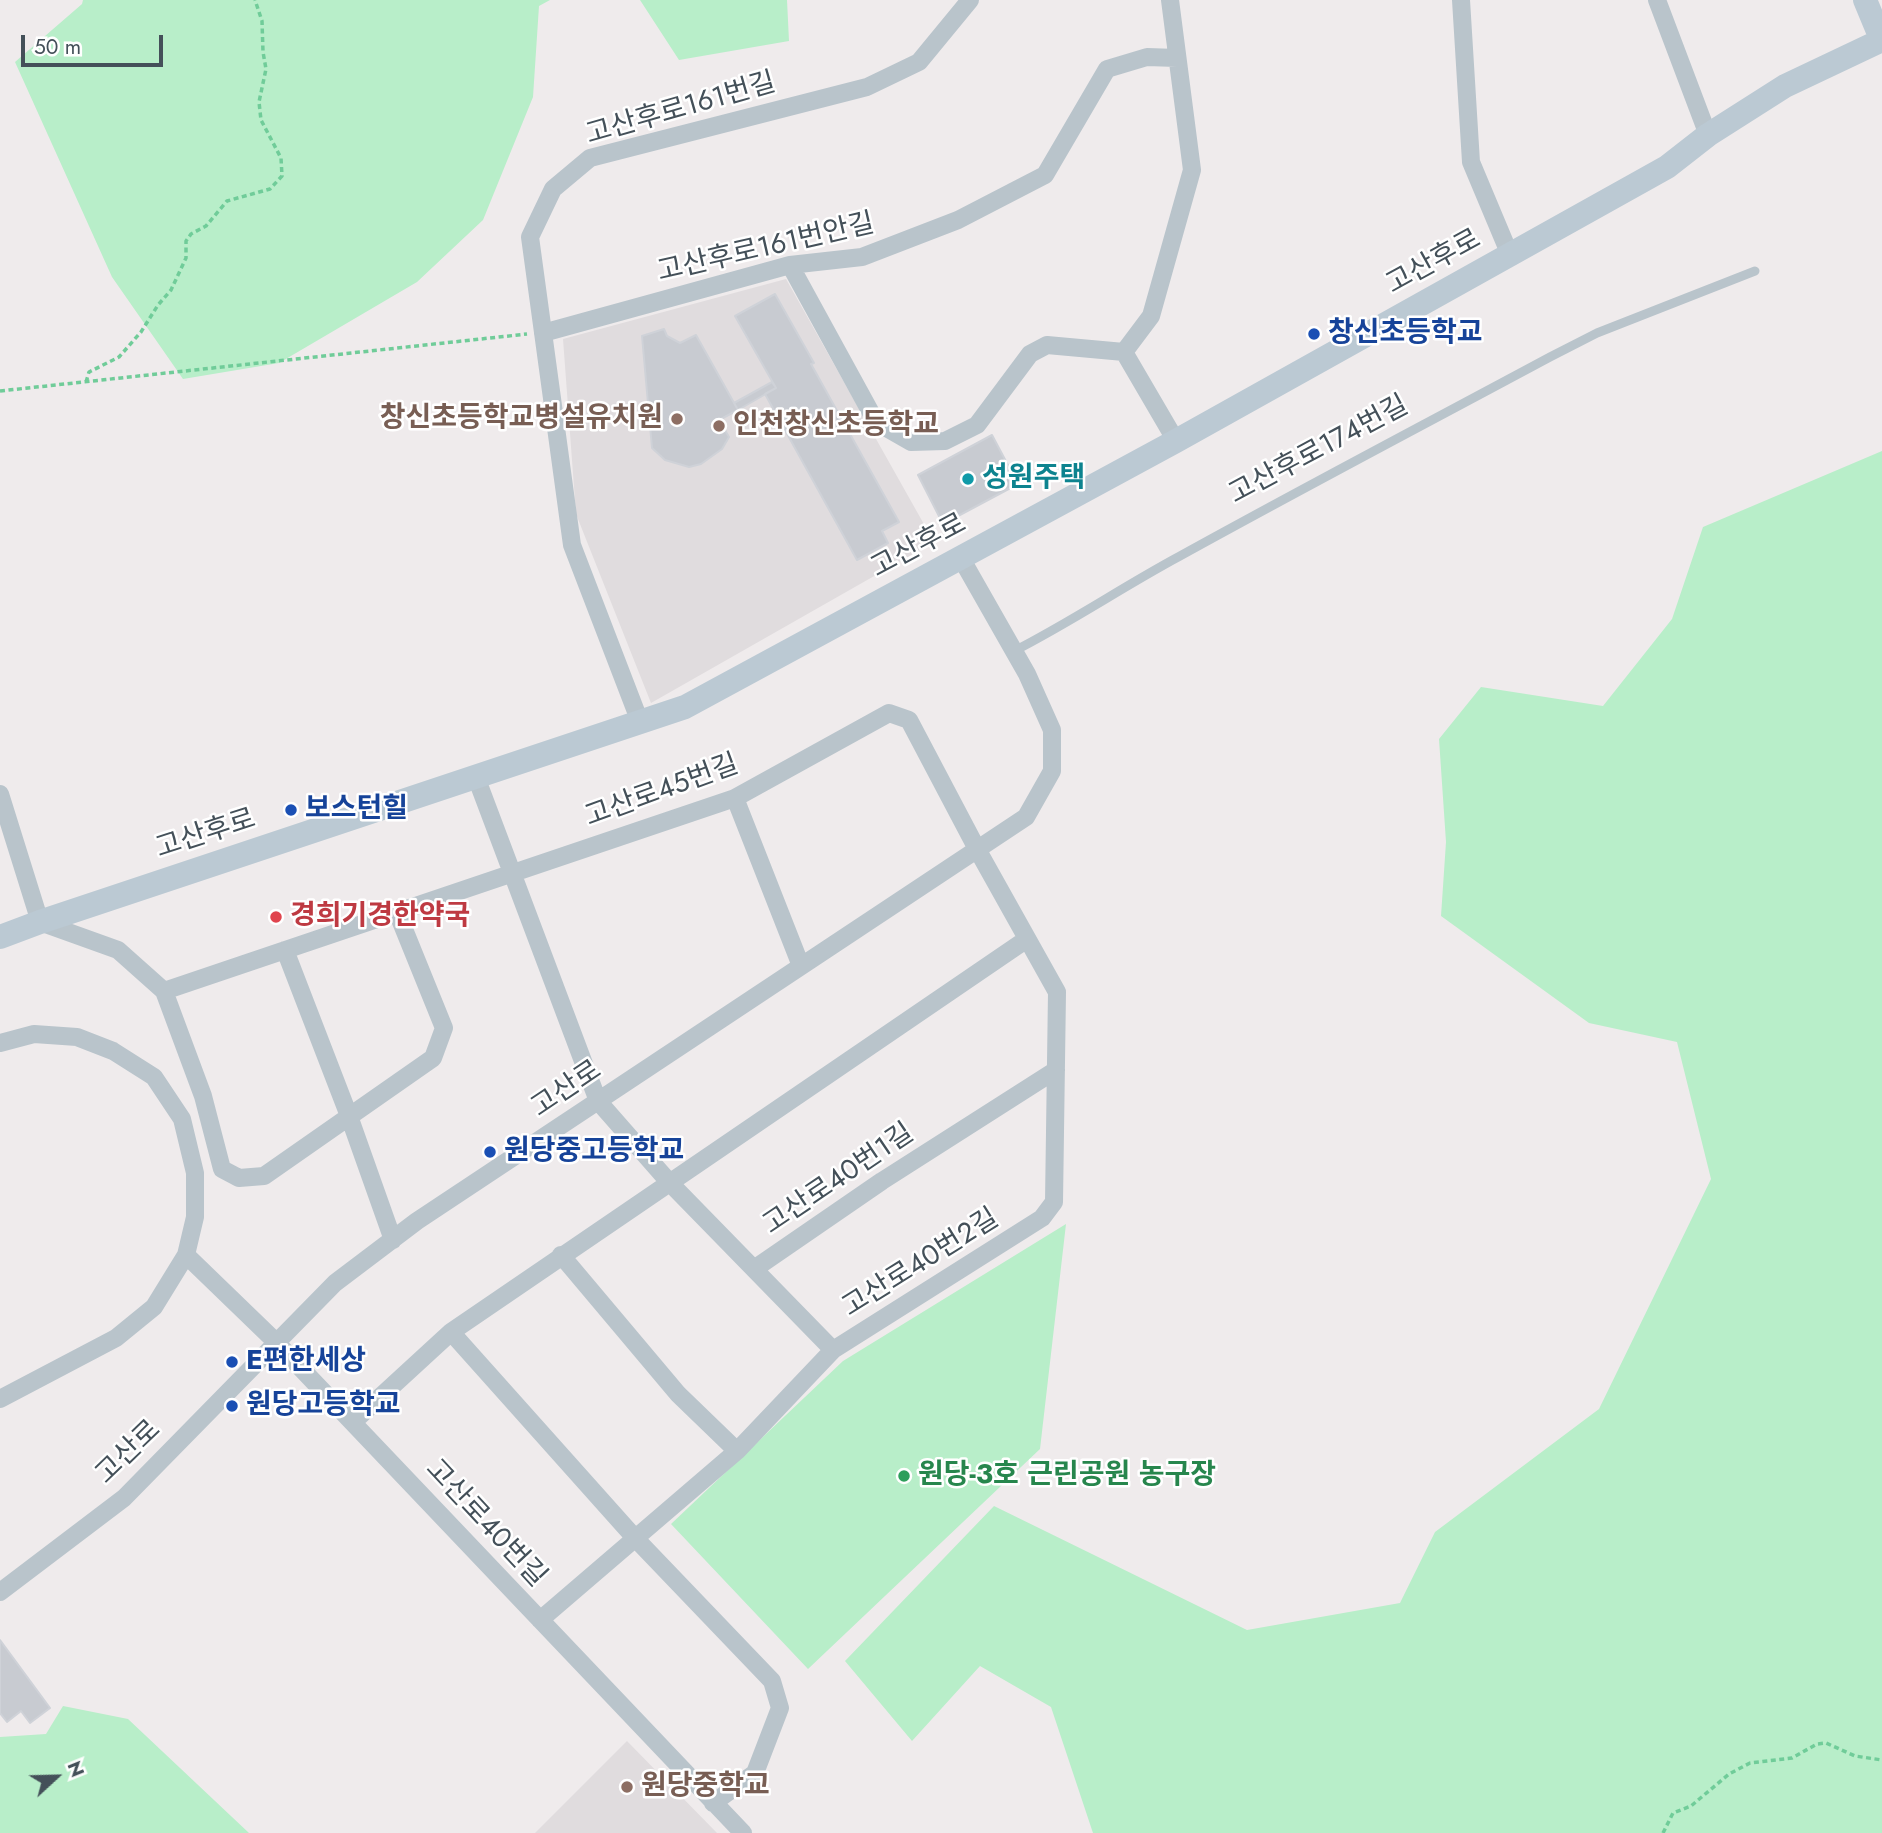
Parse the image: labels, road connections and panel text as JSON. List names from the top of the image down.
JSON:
{
  "streets": {
    "main road": ["고산후로"],
    "street": [
      "고산후로161번길",
      "고산후로161번안길",
      "고산로45번길",
      "고산로",
      "고산로40번1길",
      "고산로40번2길",
      "고산로40번길"
    ],
    "lane": ["고산후로174번길"]
  },
  "crossings": [
    ["고산후로161번길", "고산후로161번안길"],
    ["고산후로161번길", "고산후로"],
    ["고산후로174번길", "고산로"],
    ["고산로45번길", "고산로"],
    ["고산로45번길", "고산로40번2길"],
    ["고산로", "고산로40번1길"],
    ["고산로", "고산로40번2길"],
    ["고산로", "고산로40번길"],
    ["고산로40번1길", "고산로40번2길"],
    ["고산로40번2길", "고산로40번길"]
  ],
  "places": [
    "창신초등학교",
    "창신초등학교병설유치원",
    "인천창신초등학교",
    "성원주택",
    "보스턴힐",
    "경희기경한약국",
    "원당중고등학교",
    "E편한세상",
    "원당고등학교",
    "원당-3호 근린공원 농구장",
    "원당중학교"
  ],
  "scale_bar": "50 m",
  "north": "right"
}
